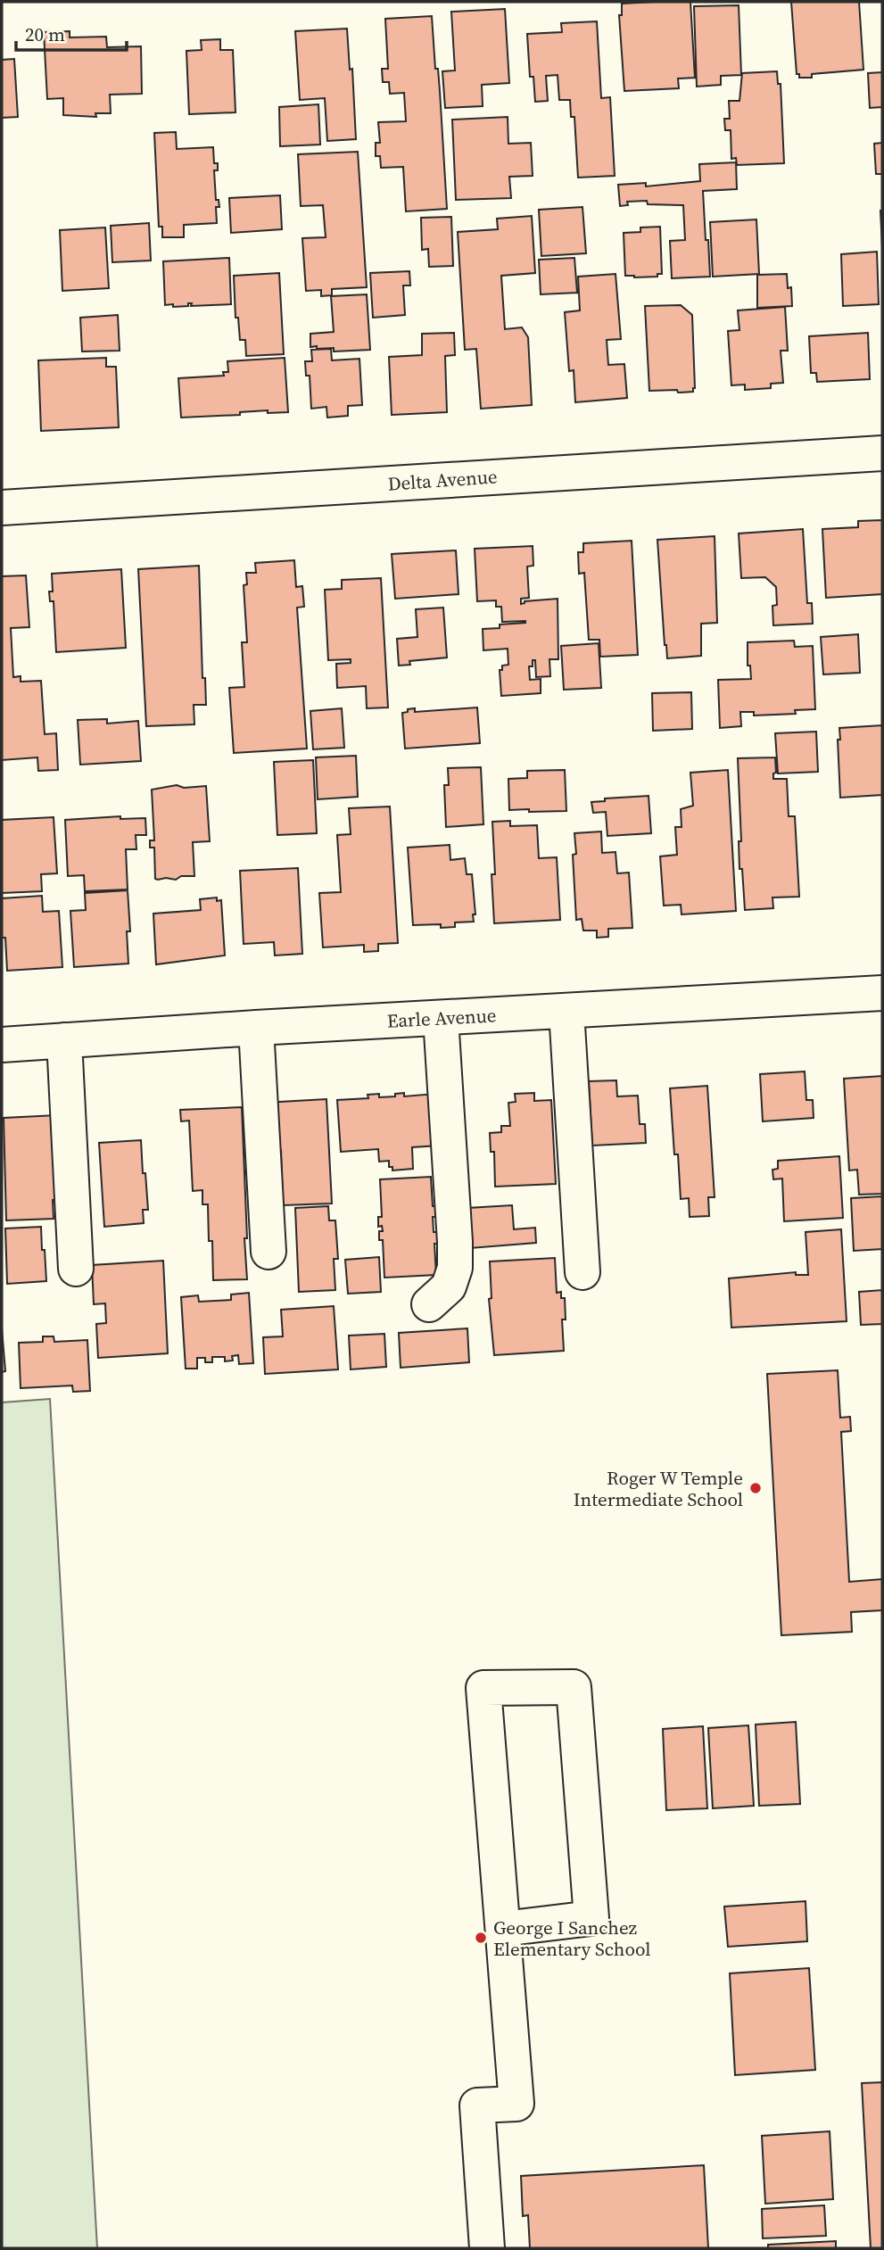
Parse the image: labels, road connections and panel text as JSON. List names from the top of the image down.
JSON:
{
  "streets": {
    "street": ["Delta Avenue", "Earle Avenue"]
  },
  "places": ["Roger W Temple Intermediate School", "George I Sanchez Elementary School"],
  "scale_bar": "20 m"
}
